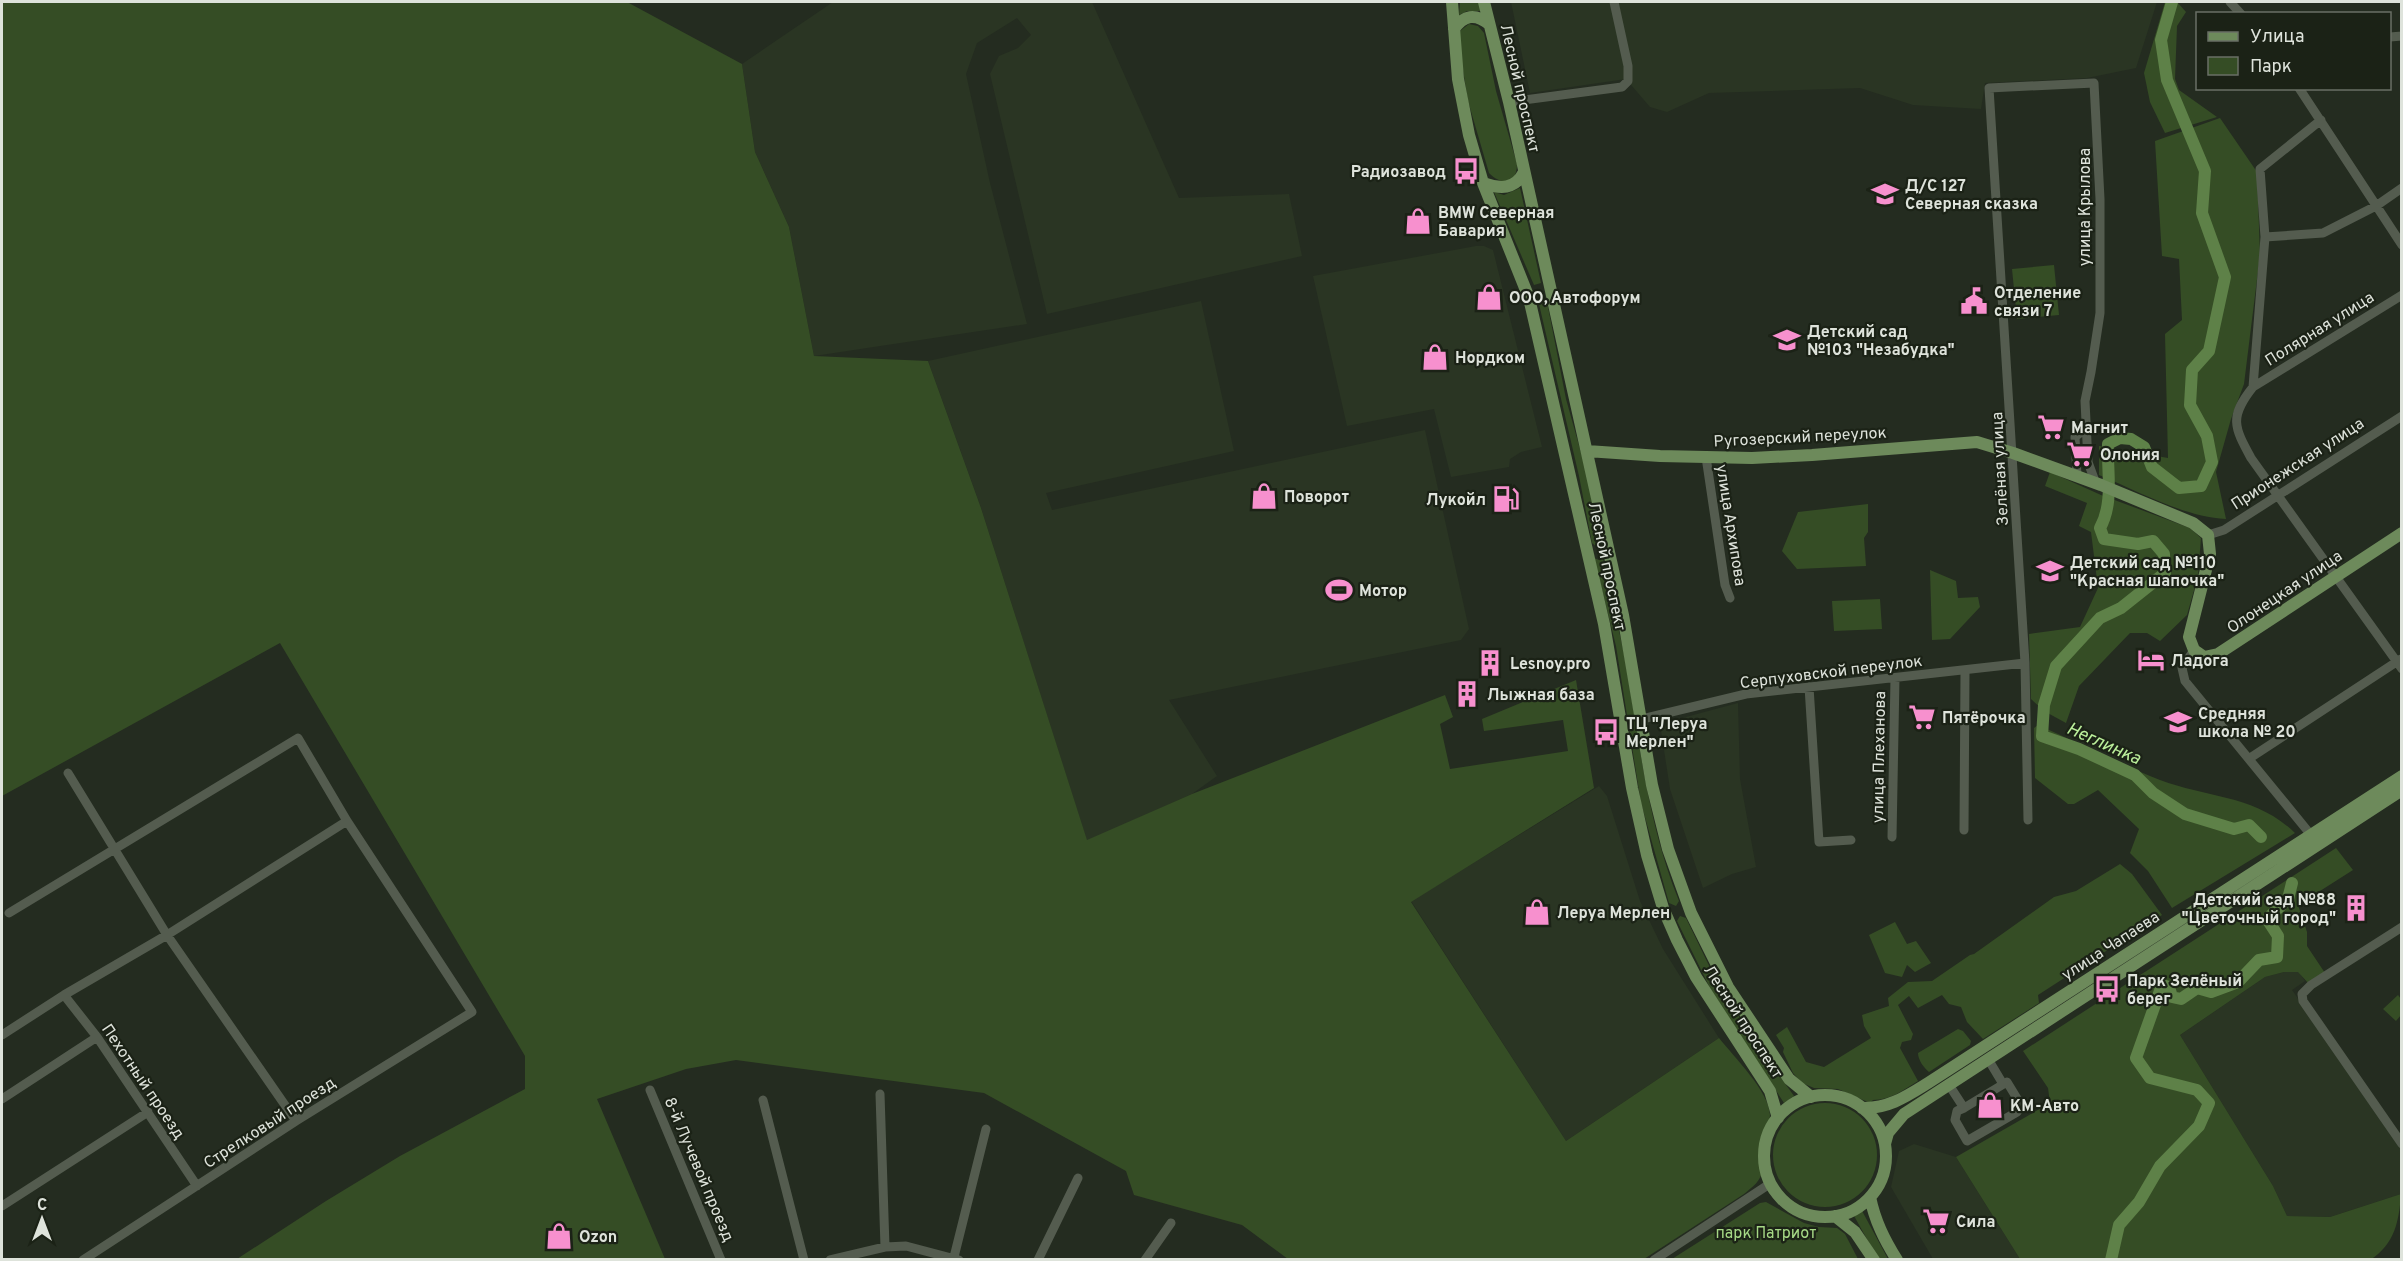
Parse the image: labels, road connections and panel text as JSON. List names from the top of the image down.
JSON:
{
  "streets": {
    "main road": [
      "Лесной проспект",
      "Ругозерский переулок",
      "Олонецкая улица",
      "улица Чапаева"
    ],
    "street": [
      "улица Крылова",
      "Полярная улица",
      "Прионежская улица",
      "Зелёная улица",
      "улица Архипова",
      "Серпуховской переулок",
      "улица Плеханова",
      "Пехотный проезд",
      "Стрелковый проезд",
      "8-й Лучевой проезд"
    ]
  },
  "crossings": [
    ["Лесной проспект", "Ругозерский переулок"],
    ["Лесной проспект", "Серпуховской переулок"],
    ["Лесной проспект", "улица Чапаева"],
    ["улица Крылова", "Зелёная улица"],
    ["Ругозерский переулок", "Зелёная улица"],
    ["Ругозерский переулок", "улица Архипова"],
    ["Зелёная улица", "Серпуховской переулок"],
    ["Серпуховской переулок", "улица Плеханова"],
    ["Пехотный проезд", "Стрелковый проезд"]
  ],
  "water": ["Неглинка"],
  "parks": ["парк Патриот"],
  "places": {
    "bus stop": ["Радиозавод", "ТЦ \"Леруа Мерлен\"", "Парк Зелёный берег"],
    "school or university": [
      "Д/С 127 Северная сказка",
      "Детский сад №103 \"Незабудка\"",
      "Детский сад №110 \"Красная шапочка\"",
      "Средняя школа № 20"
    ],
    "shop": [
      "BMW Северная Бавария",
      "ООО, Автофорум",
      "Нордком",
      "Поворот",
      "Леруа Мерлен",
      "КМ-Авто",
      "Ozon"
    ],
    "public building": ["Отделение связи 7"],
    "supermarket": [
      "Магнит",
      "Олония",
      "Пятёрочка",
      "Сила"
    ],
    "fuel station": ["Лукойл"],
    "sports": ["Мотор"],
    "hotel": ["Ладога"],
    "building": ["Lesnoy.pro", "Лыжная база", "Детский сад №88 \"Цветочный город\""]
  },
  "legend": ["Улица", "Парк"],
  "north": "top"
}
